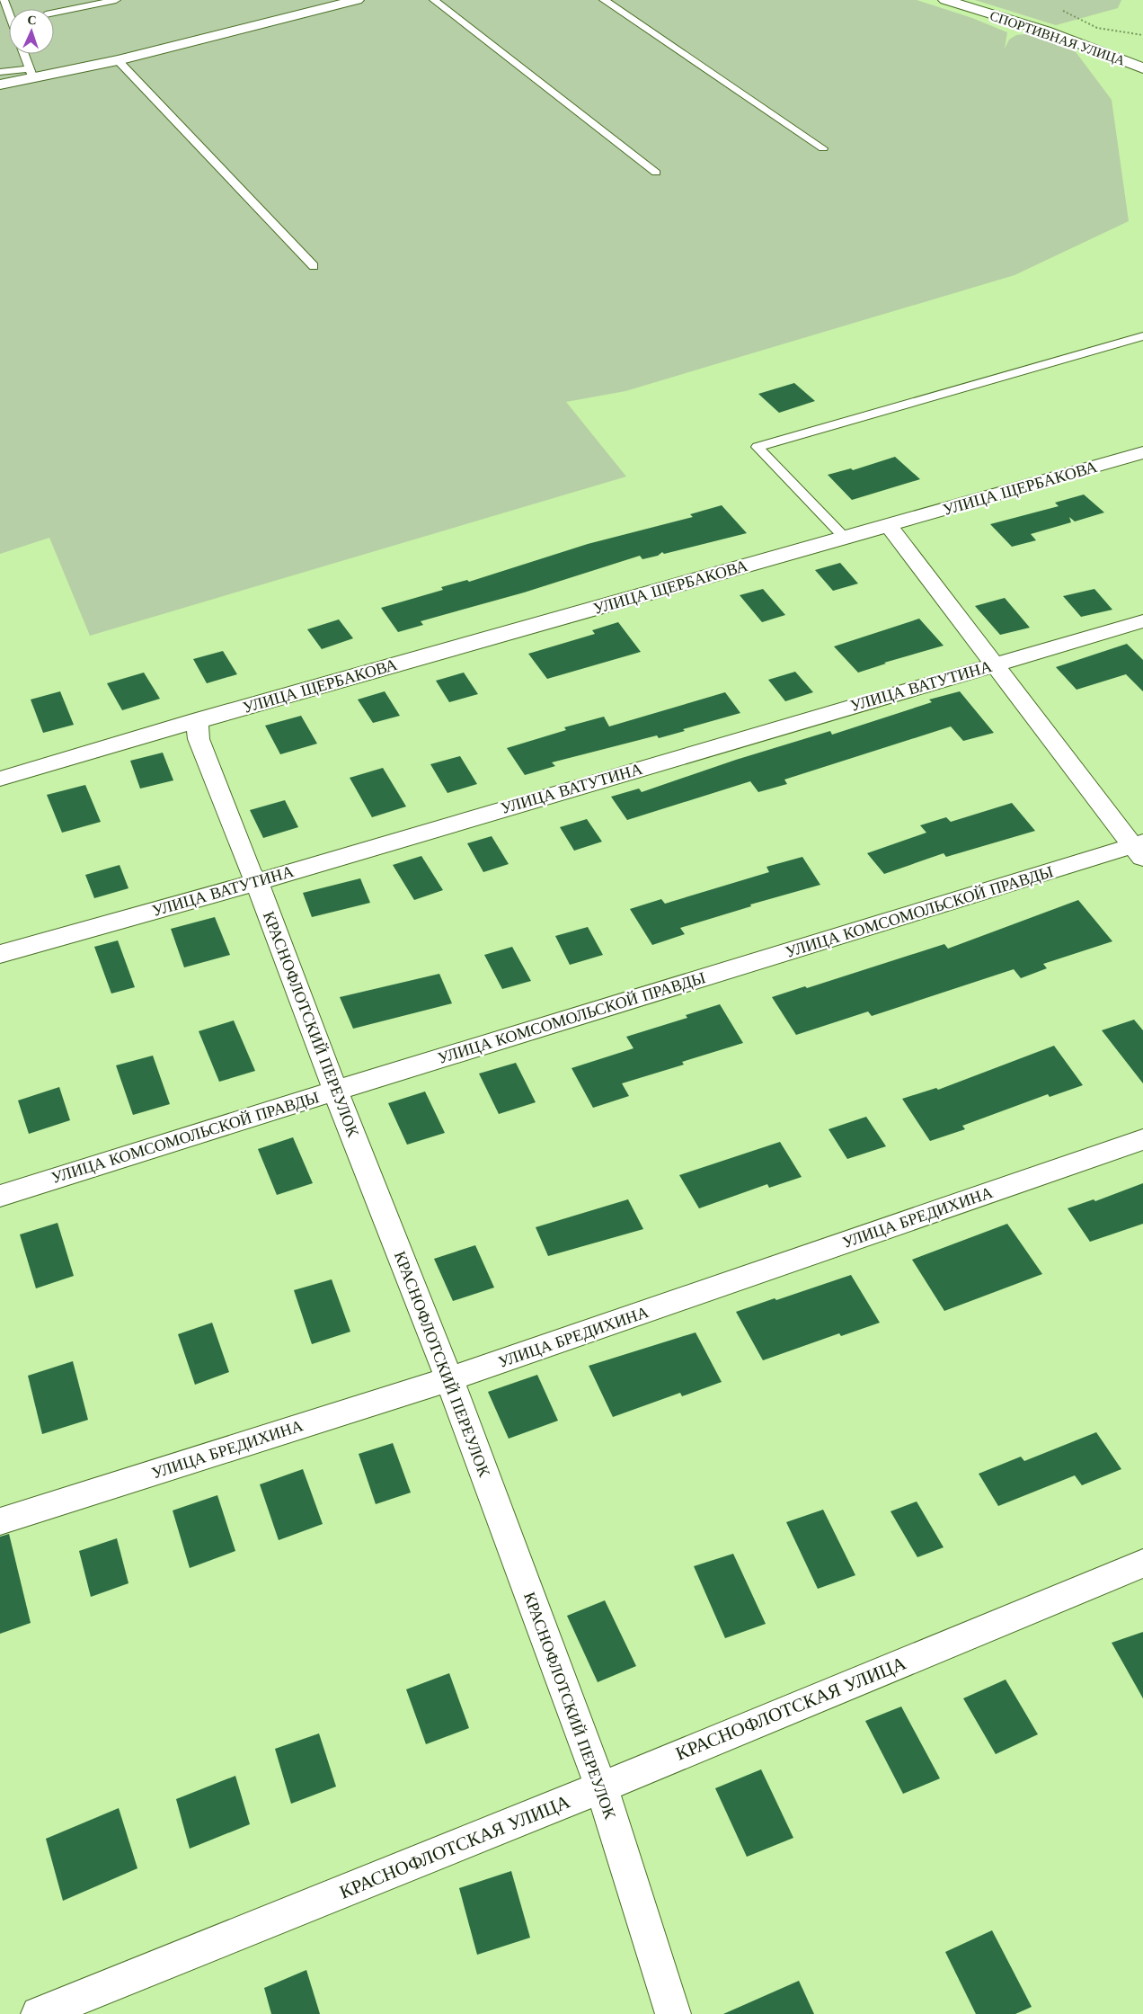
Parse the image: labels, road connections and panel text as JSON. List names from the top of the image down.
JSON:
{
  "streets": {
    "street": [
      "СПОРТИВНАЯ УЛИЦА",
      "УЛИЦА ЩЕРБАКОВА",
      "УЛИЦА ВАТУТИНА",
      "УЛИЦА КОМСОМОЛЬСКОЙ ПРАВДЫ",
      "КРАСНОФЛОТСКИЙ ПЕРЕУЛОК",
      "УЛИЦА БРЕДИХИНА",
      "КРАСНОФЛОТСКАЯ УЛИЦА"
    ]
  },
  "crossings": [
    ["УЛИЦА ЩЕРБАКОВА", "КРАСНОФЛОТСКИЙ ПЕРЕУЛОК"],
    ["УЛИЦА ВАТУТИНА", "КРАСНОФЛОТСКИЙ ПЕРЕУЛОК"],
    ["УЛИЦА КОМСОМОЛЬСКОЙ ПРАВДЫ", "КРАСНОФЛОТСКИЙ ПЕРЕУЛОК"],
    ["КРАСНОФЛОТСКИЙ ПЕРЕУЛОК", "УЛИЦА БРЕДИХИНА"],
    ["КРАСНОФЛОТСКИЙ ПЕРЕУЛОК", "КРАСНОФЛОТСКАЯ УЛИЦА"]
  ],
  "north": "top"
}
